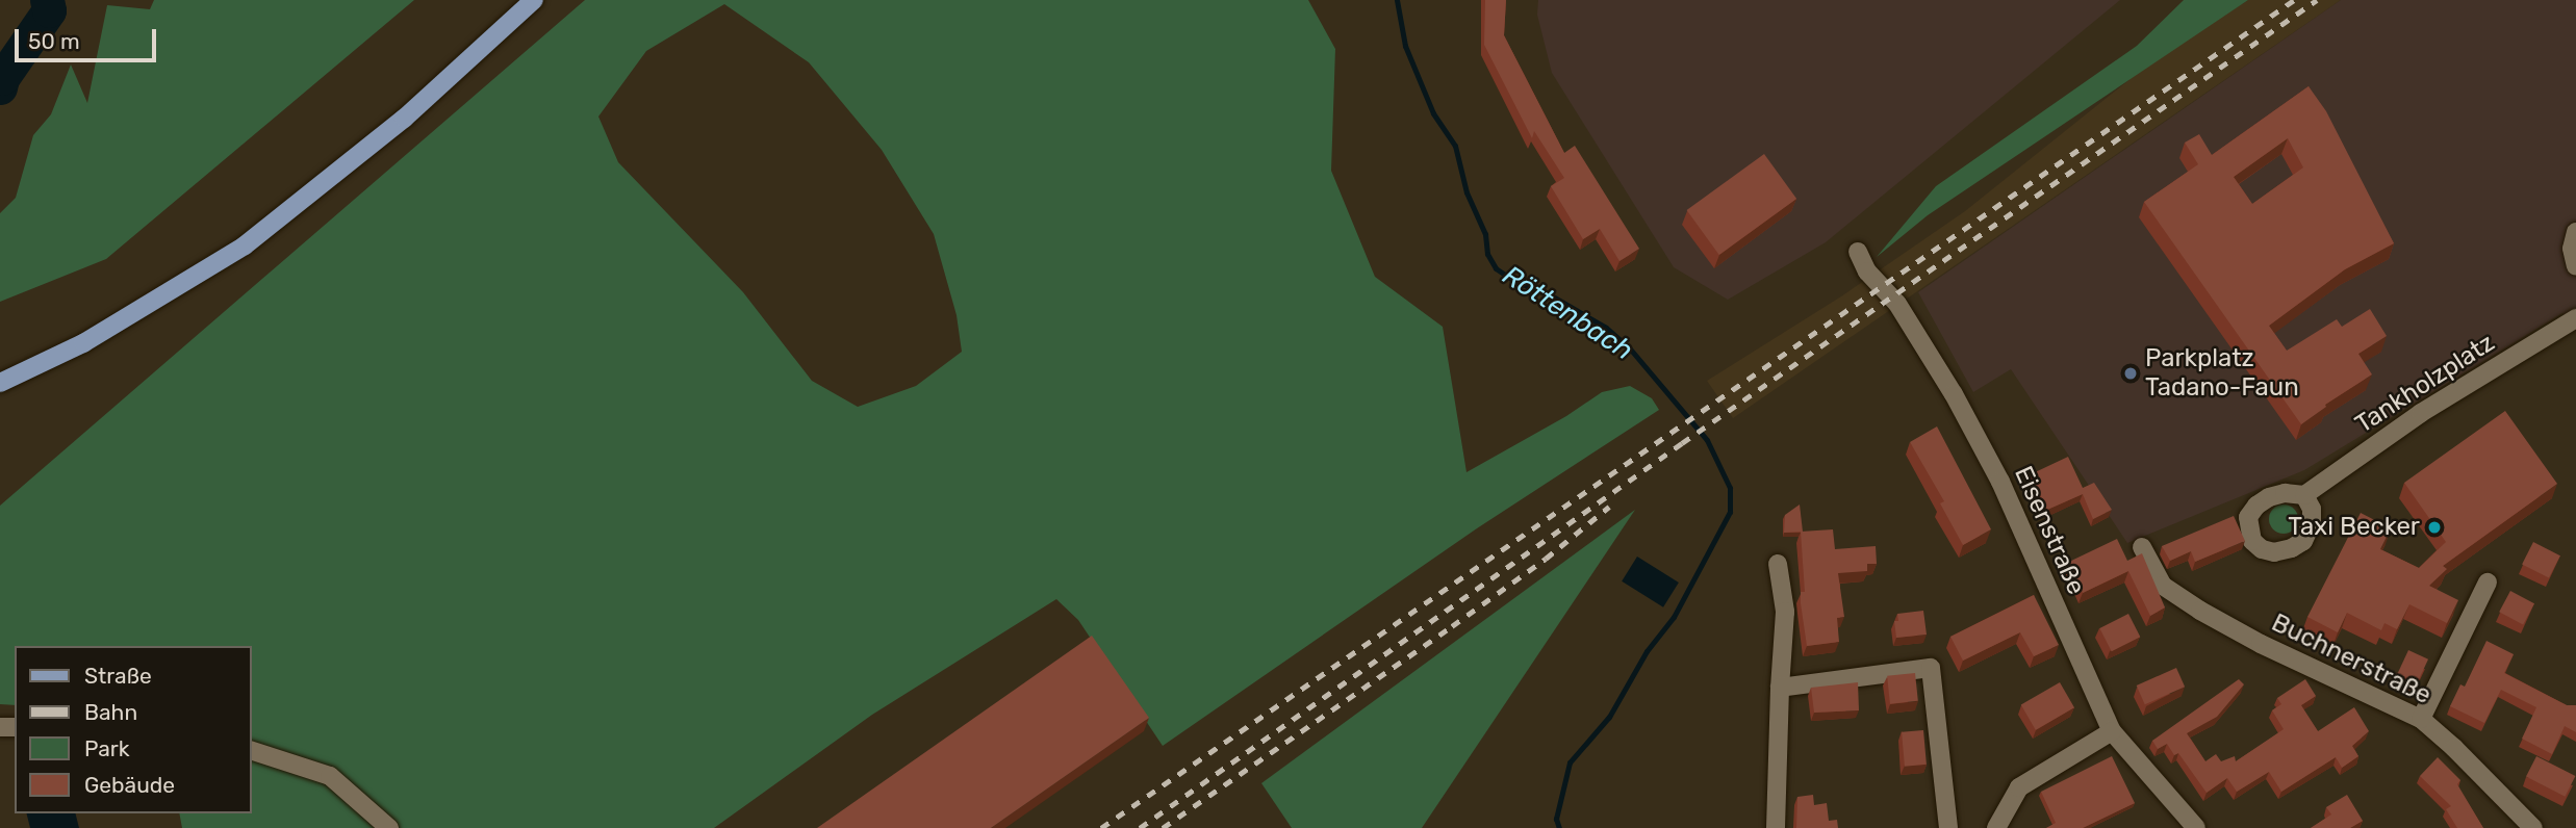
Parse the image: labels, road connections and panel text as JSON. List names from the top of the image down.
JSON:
{
  "streets": {
    "street": ["Tankholzplatz", "Eisenstraße", "Buchnerstraße"]
  },
  "water": ["Röttenbach"],
  "places": ["Parkplatz Tadano-Faun", "Taxi Becker"],
  "legend": [
    "Straße",
    "Bahn",
    "Park",
    "Gebäude"
  ],
  "scale_bar": "50 m"
}
